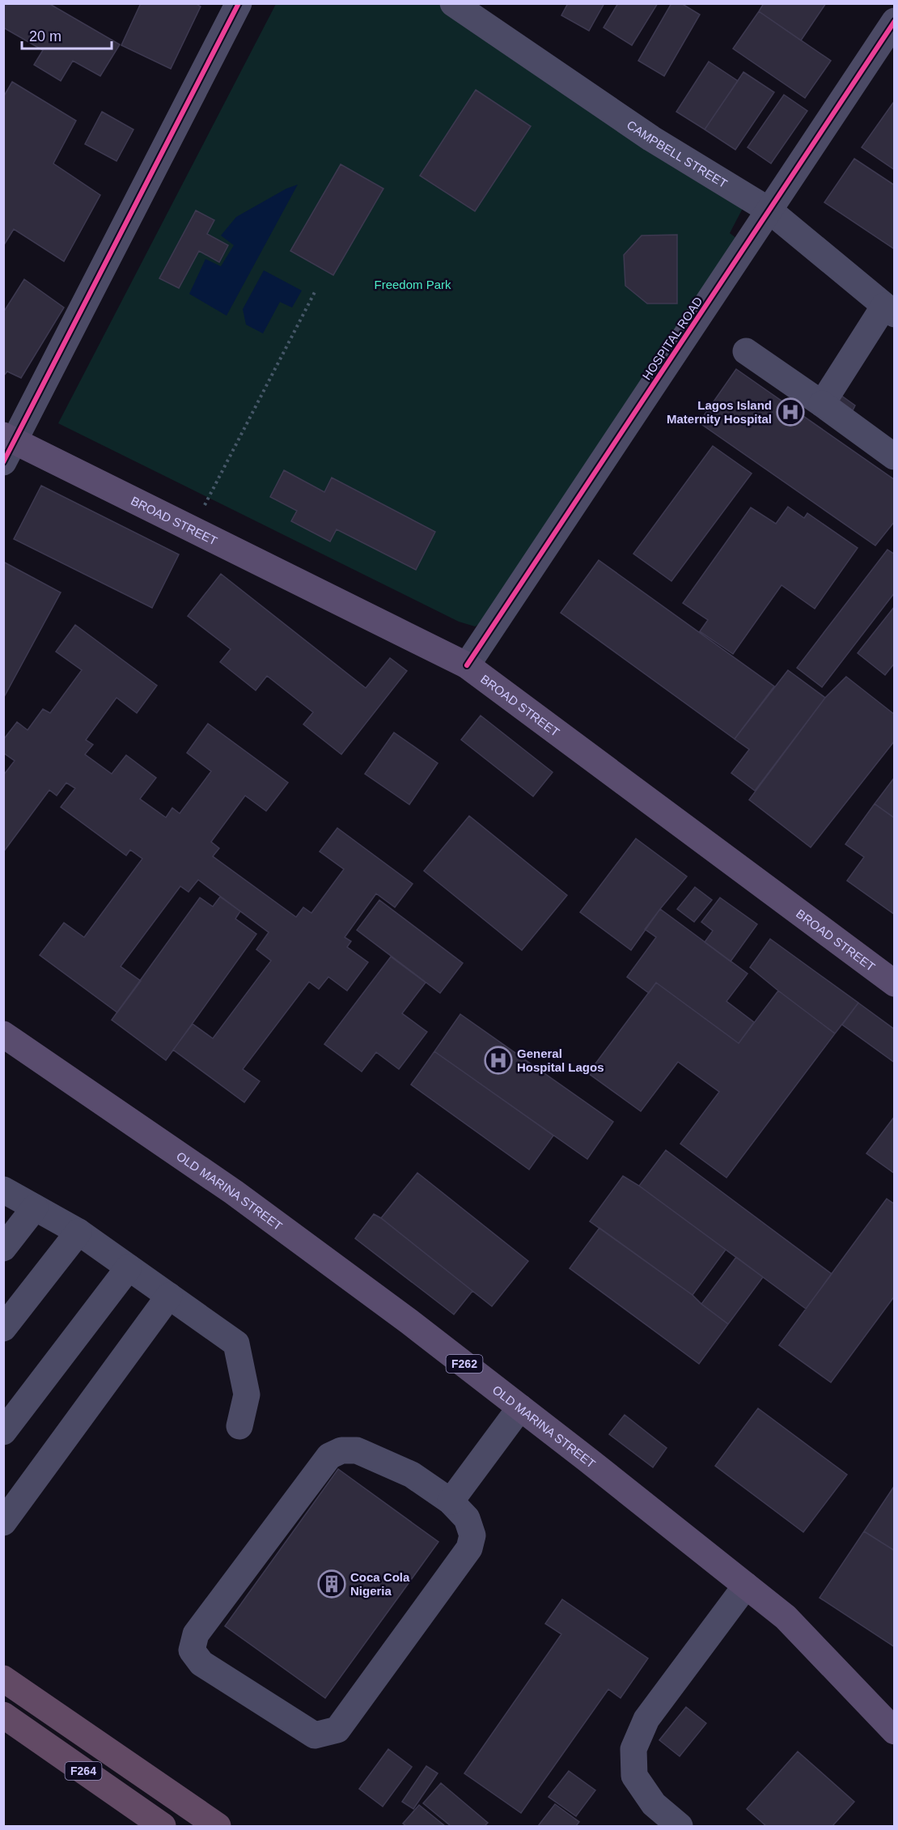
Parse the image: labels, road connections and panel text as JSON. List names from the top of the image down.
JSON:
{
  "streets": {
    "highway": ["F264"],
    "main road": ["BROAD STREET", "OLD MARINA STREET", "F262"],
    "street": ["CAMPBELL STREET", "HOSPITAL ROAD"]
  },
  "crossings": [
    ["CAMPBELL STREET", "HOSPITAL ROAD"],
    ["HOSPITAL ROAD", "BROAD STREET"]
  ],
  "parks": ["Freedom Park"],
  "places": {
    "hospital": ["Lagos Island Maternity Hospital", "General Hospital Lagos"],
    "building": ["Coca Cola Nigeria"]
  },
  "scale_bar": "20 m"
}
